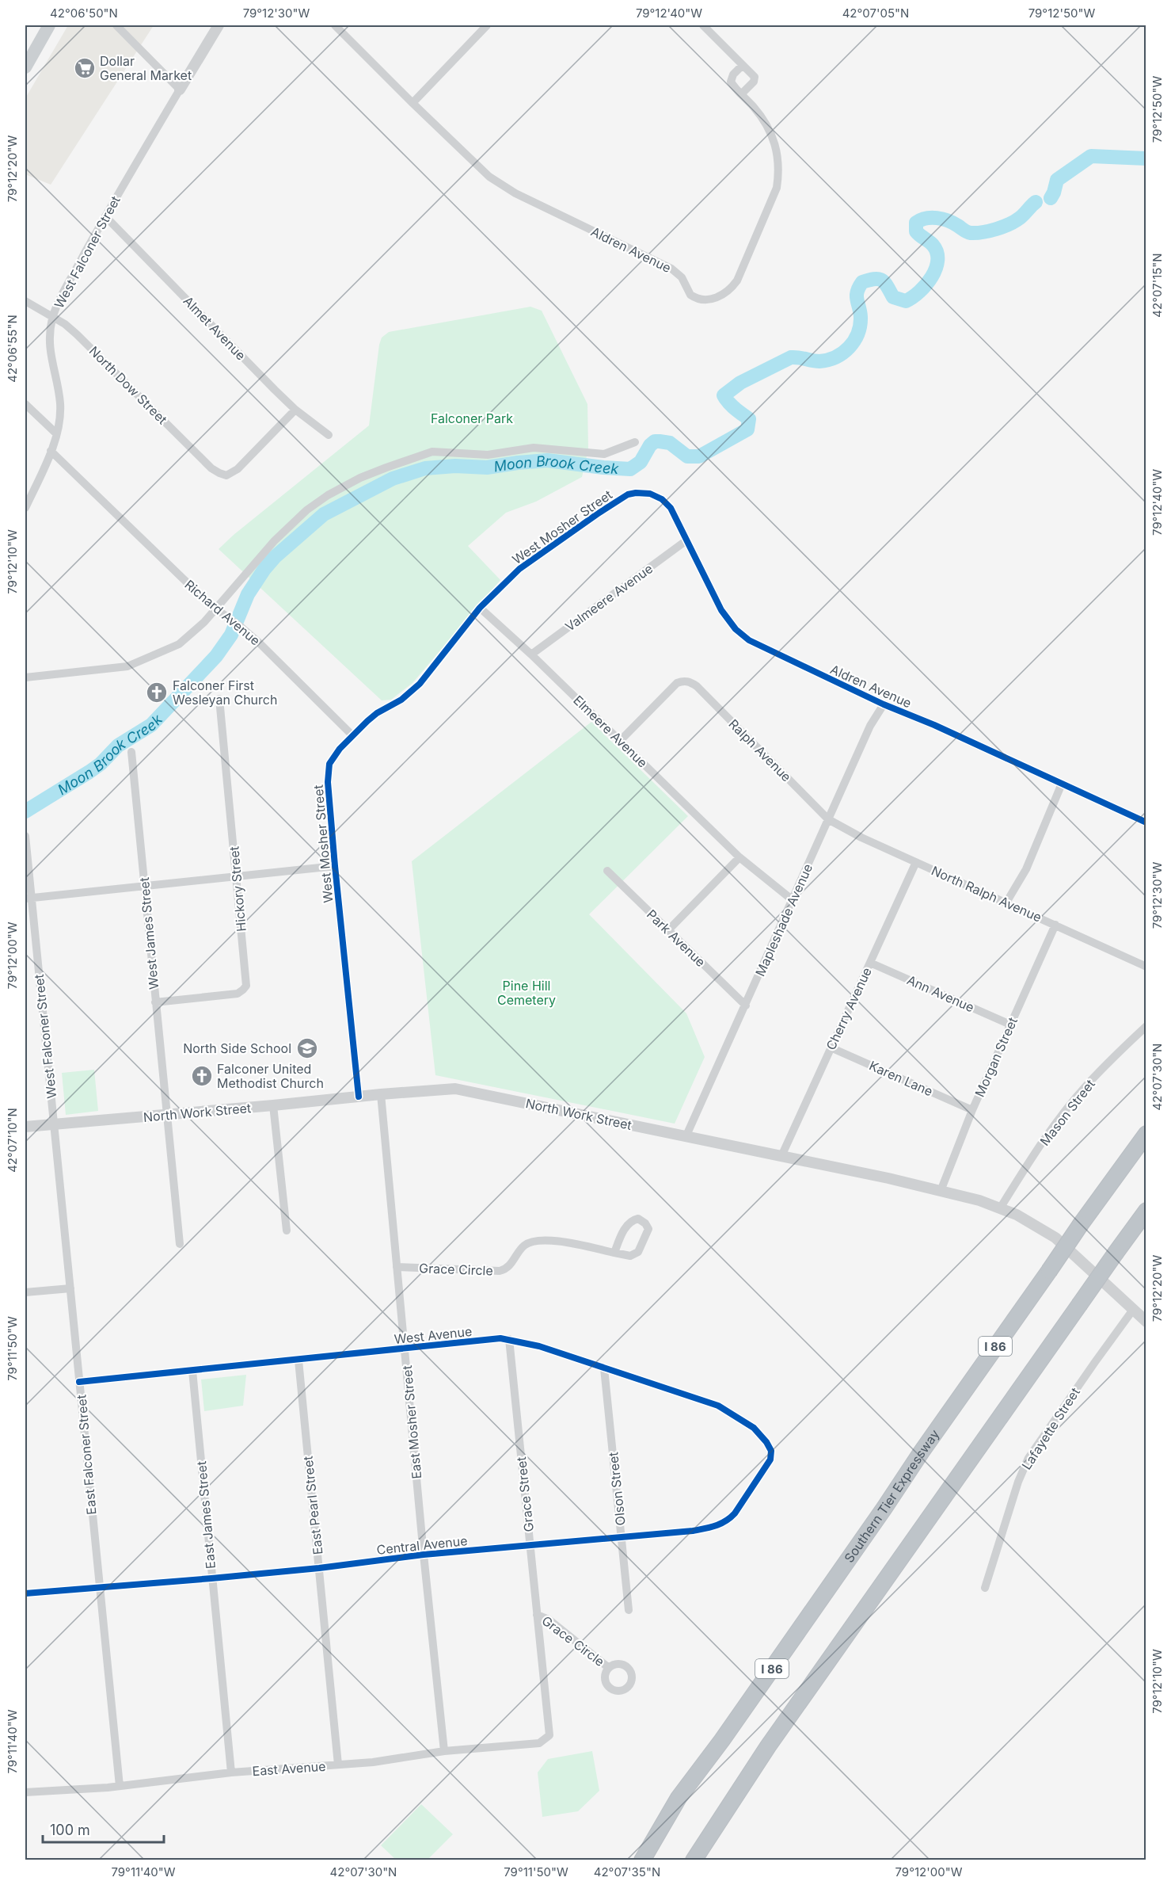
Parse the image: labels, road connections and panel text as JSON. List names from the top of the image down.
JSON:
{
  "streets": {
    "highway": ["I 86", "Southern Tier Expressway"],
    "street": [
      "Aldren Avenue",
      "West Falconer Street",
      "Almet Avenue",
      "North Dow Street",
      "West Mosher Street",
      "Valmeere Avenue",
      "Richard Avenue",
      "Elmeere Avenue",
      "Ralph Avenue",
      "Hickory Street",
      "North Ralph Avenue",
      "Mapleshade Avenue",
      "West James Street",
      "Park Avenue",
      "Ann Avenue",
      "Cherry Avenue",
      "Morgan Street",
      "Karen Lane",
      "North Work Street",
      "Mason Street",
      "Grace Circle",
      "West Avenue",
      "East Mosher Street",
      "Lafayette Street",
      "East Falconer Street",
      "Olson Street",
      "Grace Street",
      "East Pearl Street",
      "East James Street",
      "Central Avenue",
      "East Avenue"
    ]
  },
  "crossings": [
    ["Aldren Avenue", "West Mosher Street"],
    ["Aldren Avenue", "Valmeere Avenue"],
    ["Aldren Avenue", "Mapleshade Avenue"],
    ["West Falconer Street", "Almet Avenue"],
    ["West Falconer Street", "North Dow Street"],
    ["West Falconer Street", "Richard Avenue"],
    ["West Falconer Street", "North Work Street"],
    ["West Falconer Street", "East Falconer Street"],
    ["Almet Avenue", "North Dow Street"],
    ["West Mosher Street", "Richard Avenue"],
    ["West Mosher Street", "Elmeere Avenue"],
    ["West Mosher Street", "North Work Street"],
    ["Valmeere Avenue", "Elmeere Avenue"],
    ["Elmeere Avenue", "Ralph Avenue"],
    ["Elmeere Avenue", "Mapleshade Avenue"],
    ["Ralph Avenue", "North Ralph Avenue"],
    ["Ralph Avenue", "Mapleshade Avenue"],
    ["Hickory Street", "West James Street"],
    ["North Ralph Avenue", "Mapleshade Avenue"],
    ["North Ralph Avenue", "Cherry Avenue"],
    ["North Ralph Avenue", "Morgan Street"],
    ["Mapleshade Avenue", "Park Avenue"],
    ["Mapleshade Avenue", "North Work Street"],
    ["West James Street", "North Work Street"],
    ["Ann Avenue", "Cherry Avenue"],
    ["Ann Avenue", "Morgan Street"],
    ["Cherry Avenue", "Karen Lane"],
    ["Cherry Avenue", "North Work Street"],
    ["Morgan Street", "Karen Lane"],
    ["Morgan Street", "North Work Street"],
    ["North Work Street", "Mason Street"],
    ["North Work Street", "East Mosher Street"],
    ["North Work Street", "Lafayette Street"],
    ["North Work Street", "East Falconer Street"],
    ["Grace Circle", "East Mosher Street"],
    ["Grace Circle", "Grace Street"],
    ["West Avenue", "East Mosher Street"],
    ["West Avenue", "East Falconer Street"],
    ["West Avenue", "Olson Street"],
    ["West Avenue", "Grace Street"],
    ["West Avenue", "East Pearl Street"],
    ["West Avenue", "East James Street"],
    ["West Avenue", "Central Avenue"],
    ["East Mosher Street", "Central Avenue"],
    ["East Mosher Street", "East Avenue"],
    ["East Falconer Street", "Central Avenue"],
    ["East Falconer Street", "East Avenue"],
    ["Olson Street", "Central Avenue"],
    ["Grace Street", "Central Avenue"],
    ["Grace Street", "East Avenue"],
    ["East Pearl Street", "Central Avenue"],
    ["East Pearl Street", "East Avenue"],
    ["East James Street", "Central Avenue"],
    ["East James Street", "East Avenue"]
  ],
  "water": ["Moon Brook Creek"],
  "parks": ["Falconer Park", "Pine Hill Cemetery"],
  "places": {
    "supermarket": ["Dollar General Market"],
    "church": ["Falconer First Wesleyan Church", "Falconer United Methodist Church"],
    "school or university": ["North Side School"]
  },
  "scale_bar": "100 m",
  "coordinates": [
    "42°06'50\"N",
    "79°12'30\"W",
    "79°12'40\"W",
    "42°07'05\"N",
    "79°12'50\"W",
    "79°12'20\"W",
    "42°07'15\"N",
    "42°06'55\"N",
    "79°12'10\"W",
    "79°12'00\"W",
    "42°07'30\"N",
    "42°07'10\"N",
    "79°11'50\"W",
    "79°11'40\"W",
    "42°07'35\"N"
  ]
}
